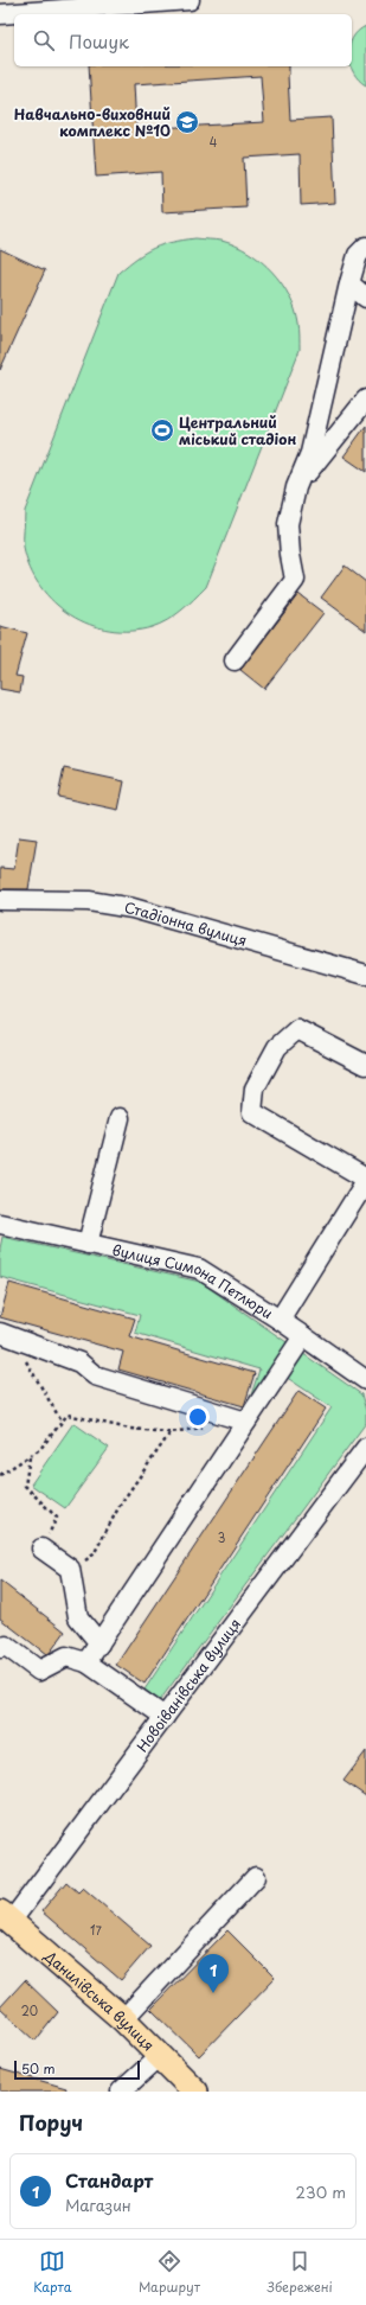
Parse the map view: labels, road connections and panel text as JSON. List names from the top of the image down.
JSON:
{
  "streets": {
    "main road": ["Данилівська вулиця"],
    "street": ["Стадіонна вулиця", "вулиця Симона Петлюри", "Новоіванівська вулиця"]
  },
  "crossings": [
    ["Новоіванівська вулиця", "Данилівська вулиця"]
  ],
  "places": {
    "school or university": ["Навчально-виховний комплекс №10"],
    "sports": ["Центральний міський стадіон"]
  },
  "house_numbers": [
    "4",
    "3",
    "17",
    "20"
  ],
  "scale_bar": "50 m",
  "page": {
    "search": "Пошук",
    "pins": "1",
    "scale": "50 m",
    "heading": "Поруч",
    "list": [
      {
        "mark": "1",
        "name": "Стандарт",
        "note": "Магазин",
        "value": "230 m"
      }
    ],
    "nav": ["Карта", "Маршрут", "Збережені"]
  }
}
